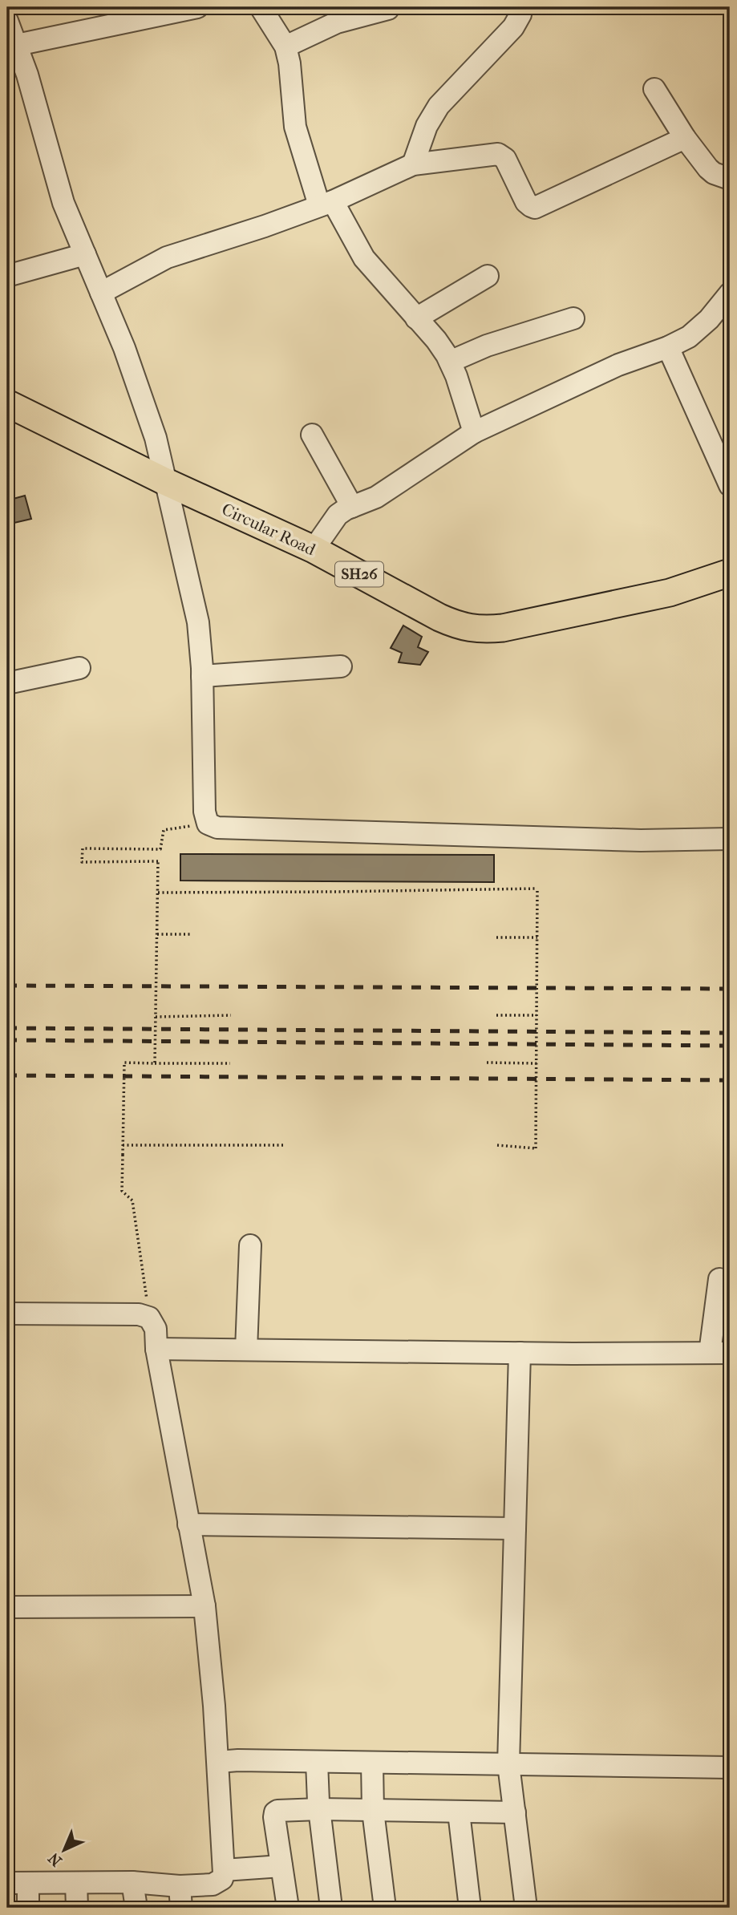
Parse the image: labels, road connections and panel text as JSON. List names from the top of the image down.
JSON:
{
  "streets": {
    "main road": ["Circular Road", "SH26"]
  },
  "north": "bottom left"
}
